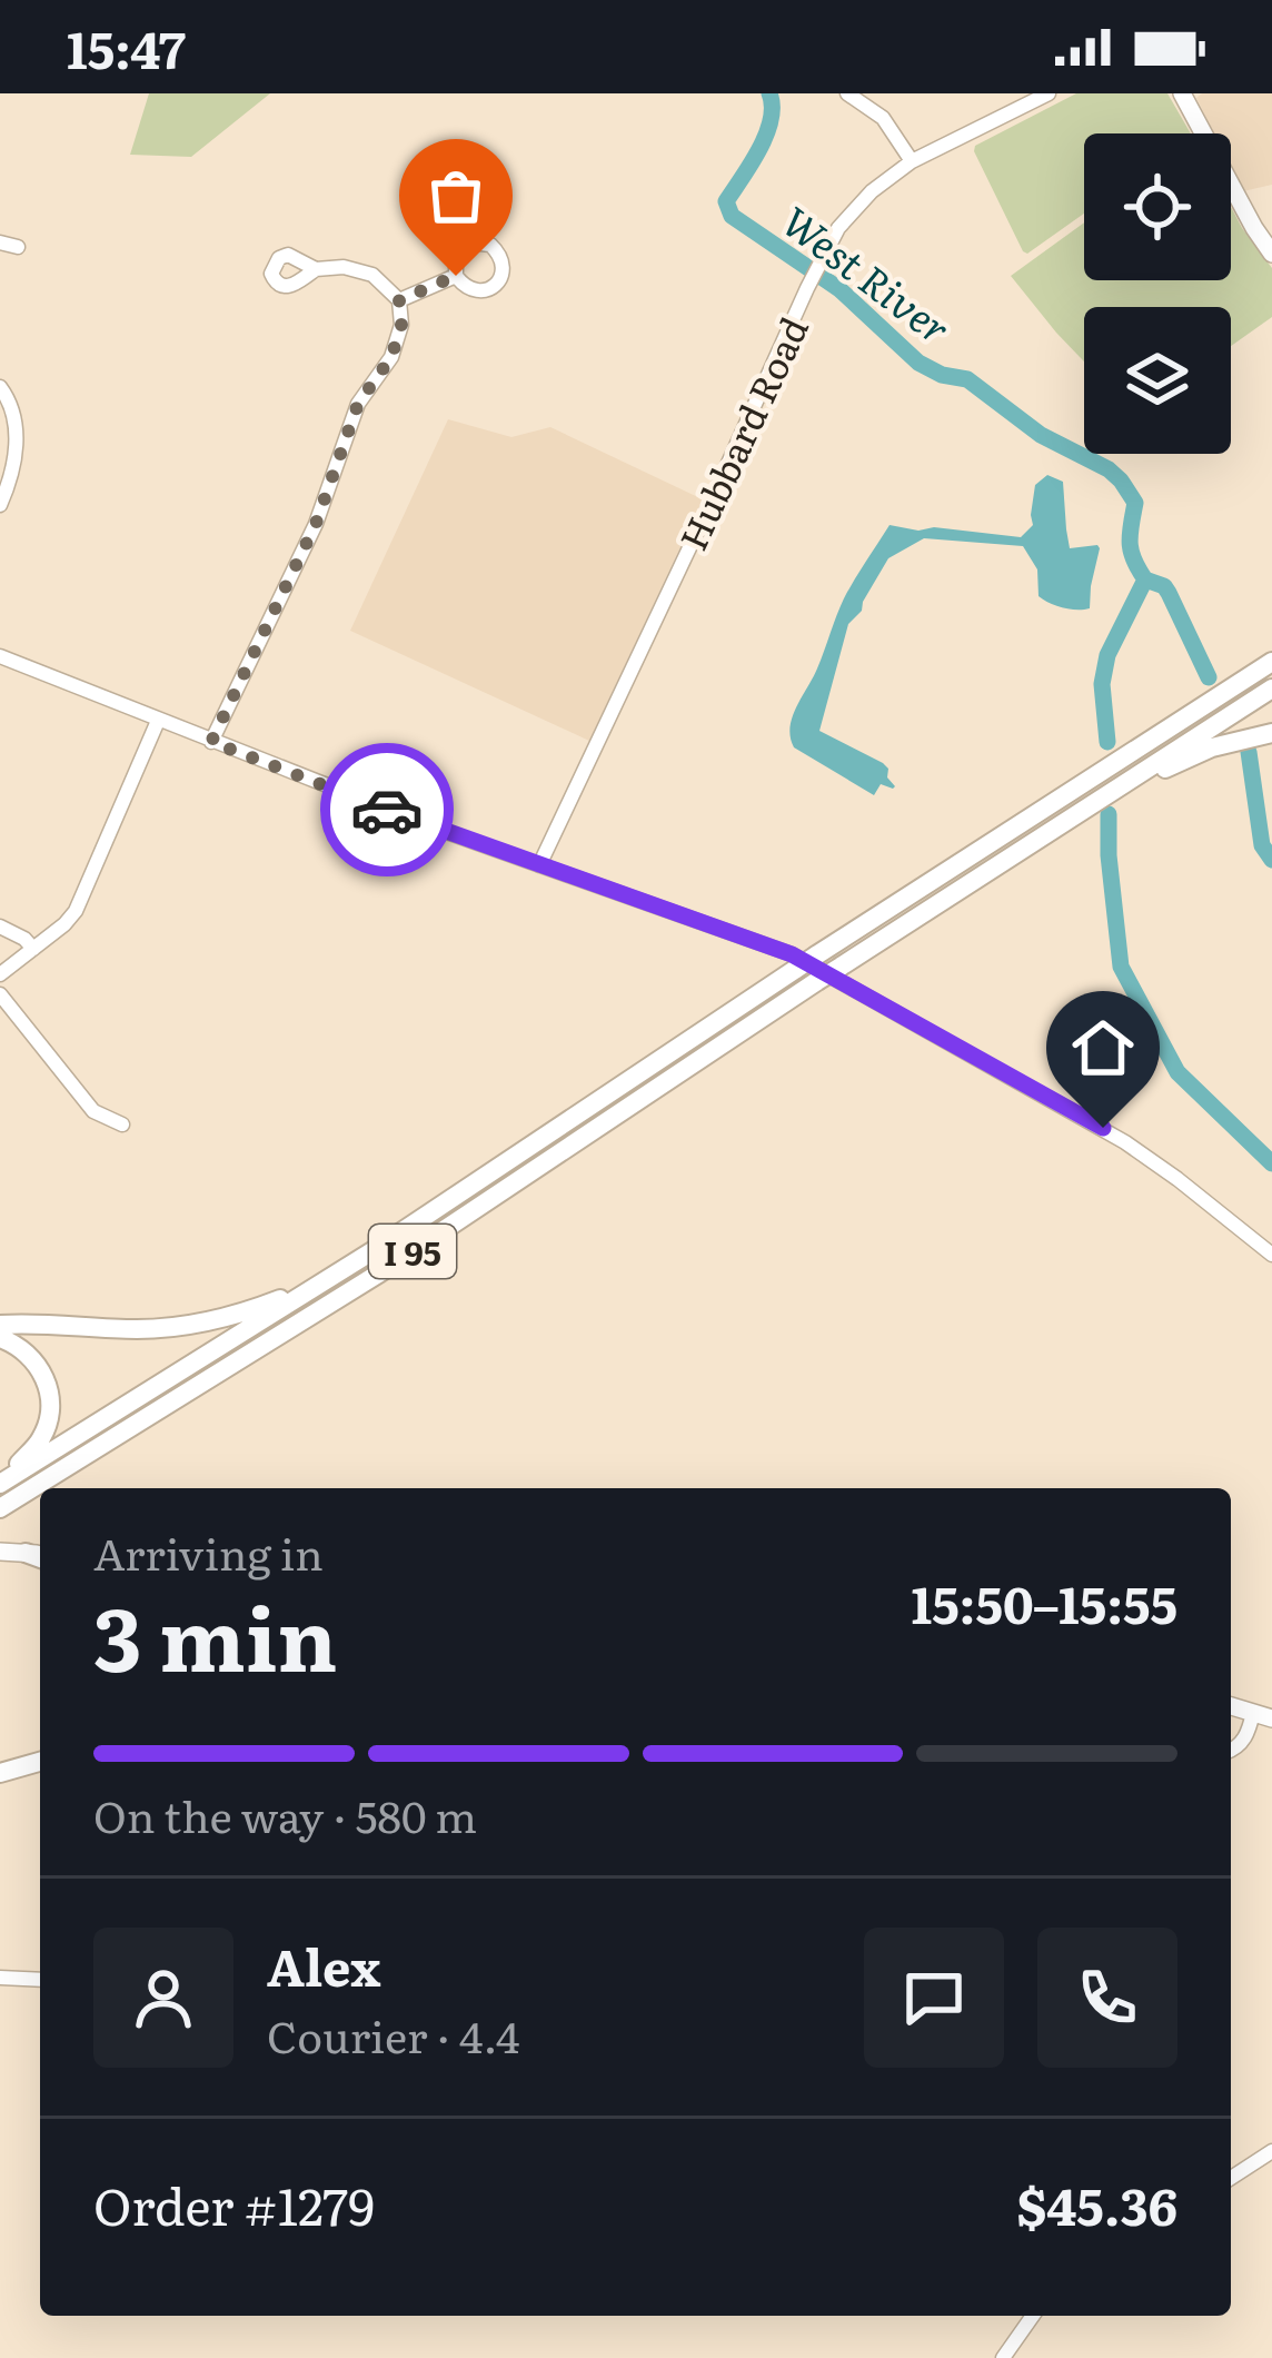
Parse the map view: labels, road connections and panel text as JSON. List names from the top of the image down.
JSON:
{
  "streets": {
    "highway": ["I 95"],
    "street": ["Hubbard Road"]
  },
  "water": ["West River"],
  "page": {
    "status": "15:47",
    "heading": ["3 min", "Arriving in", "15:50–15:55"],
    "panel": [
      "Alex",
      "Courier · 4.4",
      "Order #1279",
      "$45.36"
    ],
    "bar": "On the way · 580 m"
  }
}
